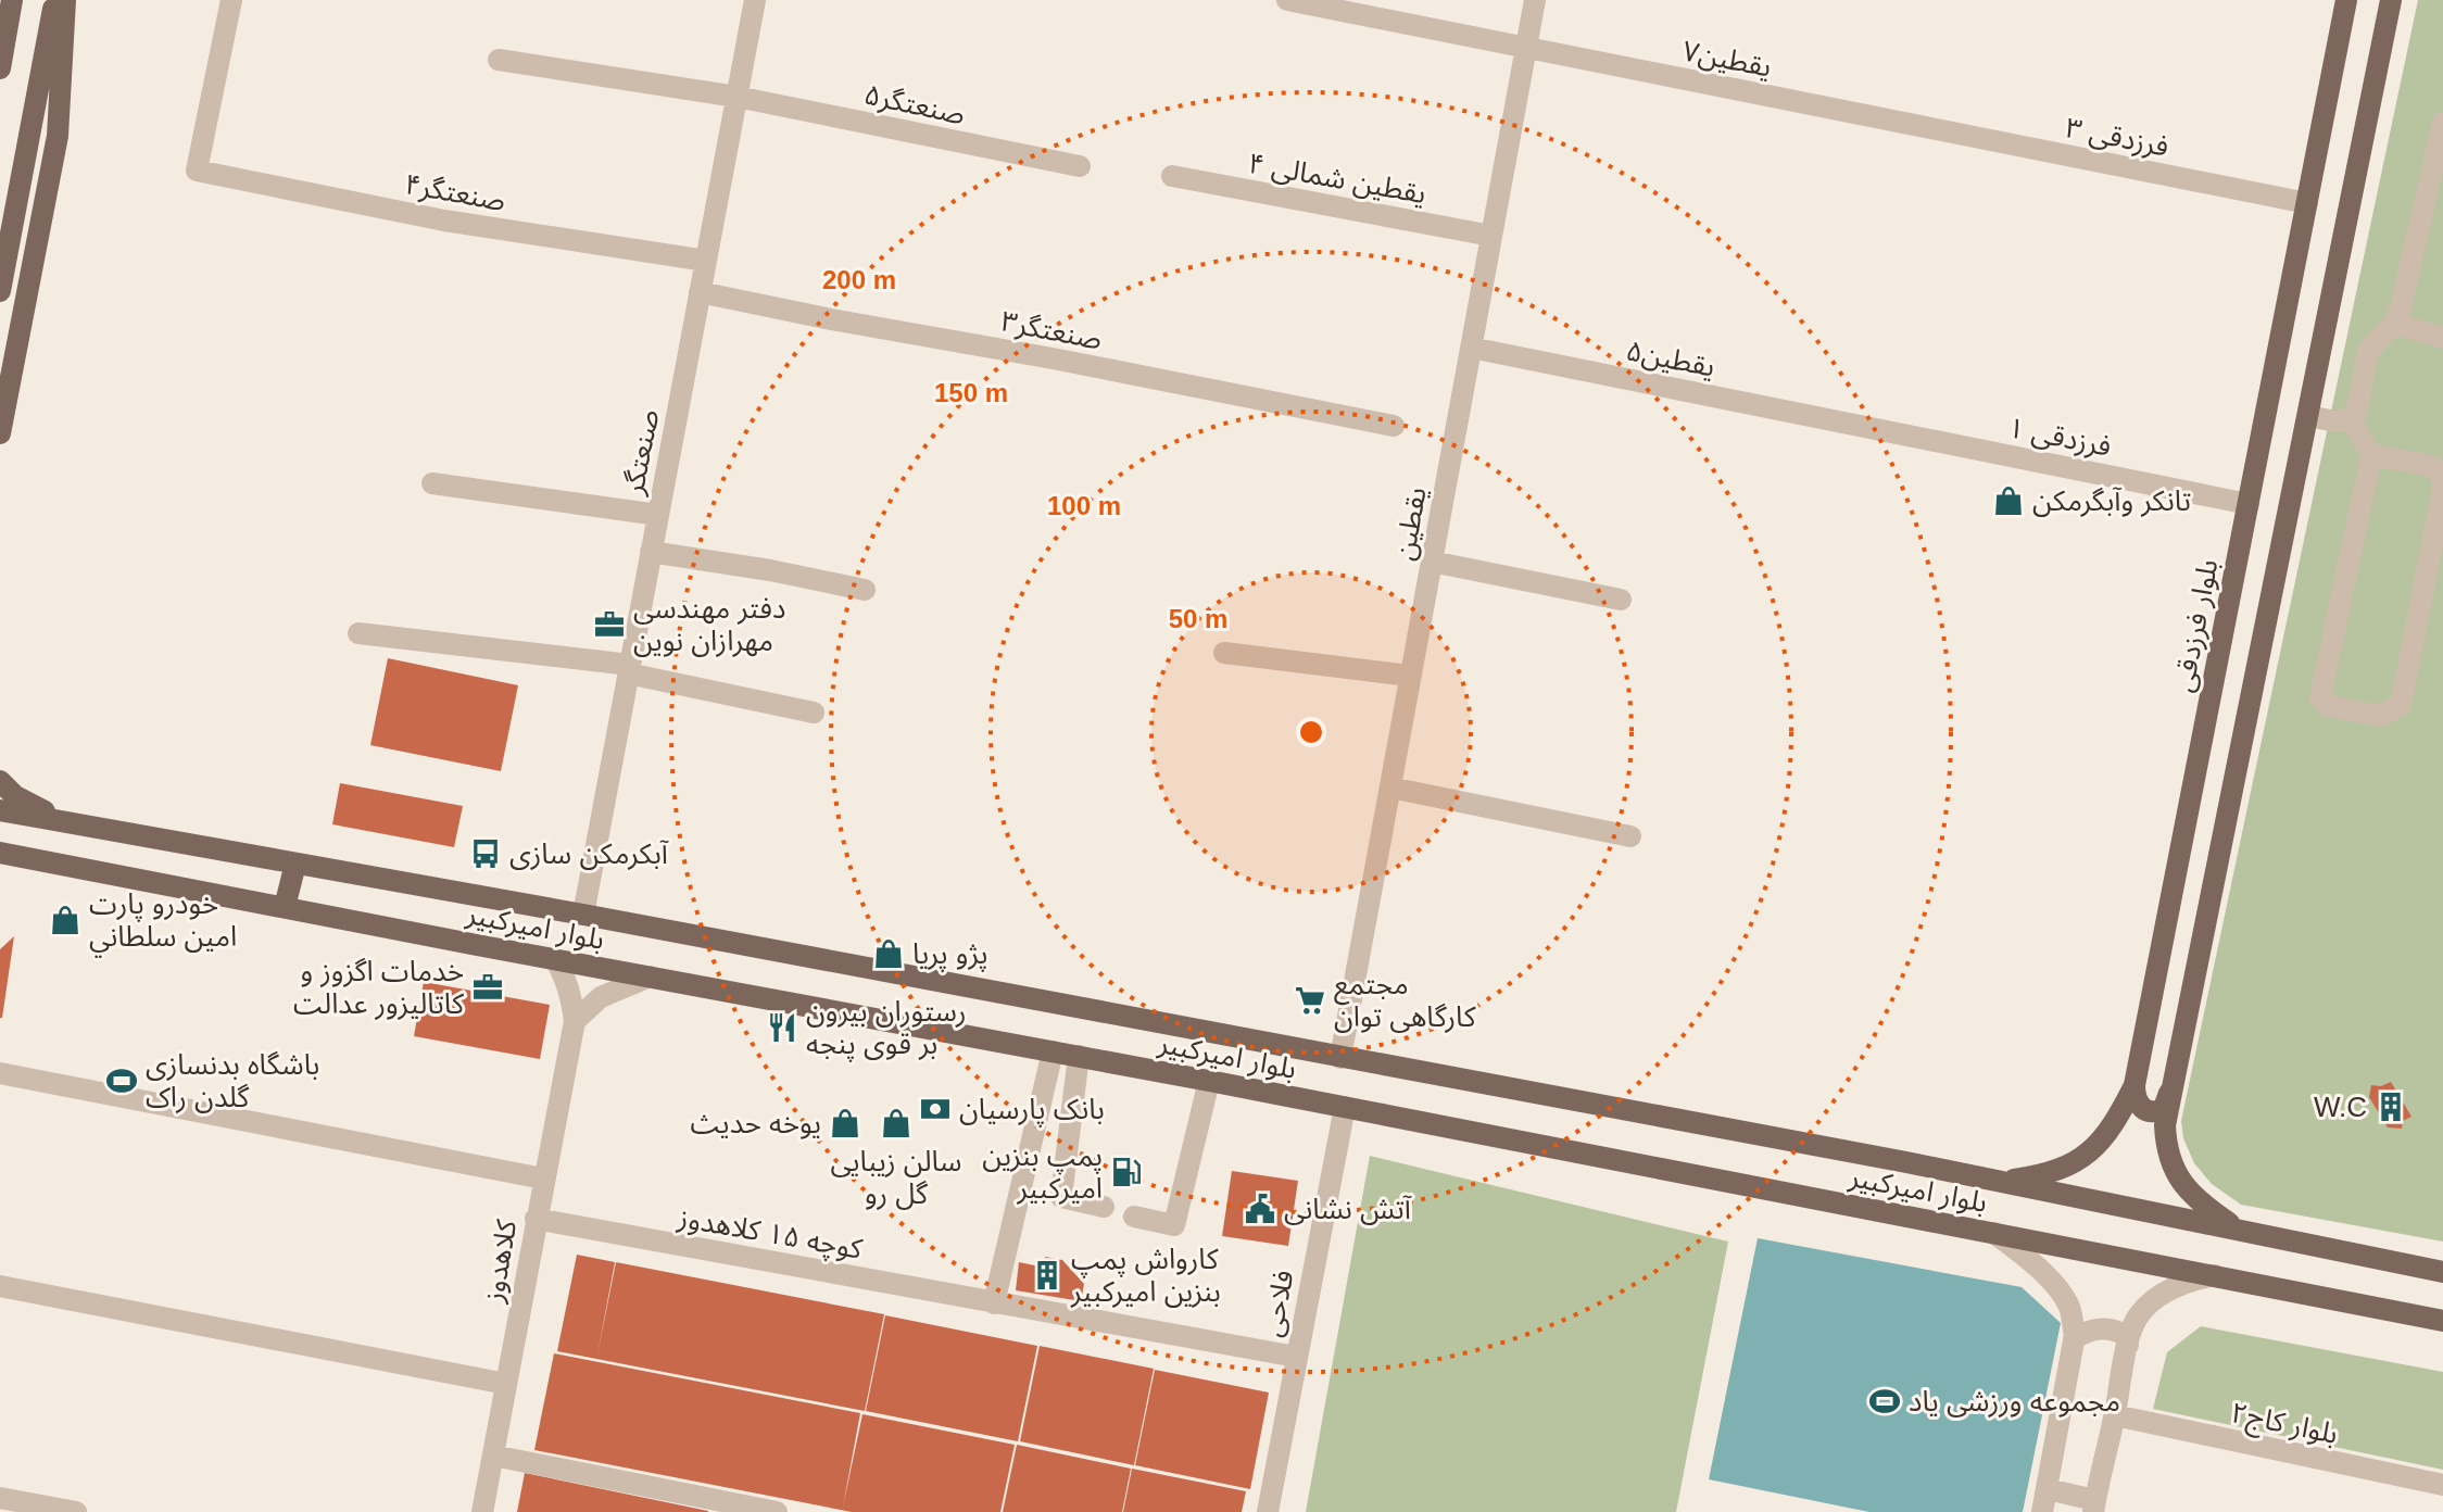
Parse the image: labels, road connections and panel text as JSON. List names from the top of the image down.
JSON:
{
  "streets": {
    "main road": ["بلوار فرزدقی", "بلوار امیرکبیر"],
    "street": [
      "یقطین۷",
      "صنعتگر۵",
      "فرزدقی ۳",
      "یقطین شمالی ۴",
      "صنعتگر۴",
      "صنعتگر۳",
      "یقطین۵",
      "فرزدقی ۱",
      "صنعتگر",
      "یقطین",
      "کوچه ۱۵ کلاهدوز",
      "کلاهدوز",
      "فلاحی",
      "بلوار کاج۲"
    ]
  },
  "crossings": [
    ["یقطین۷", "فرزدقی ۳"],
    ["یقطین۷", "یقطین"],
    ["صنعتگر۵", "صنعتگر"],
    ["فرزدقی ۳", "بلوار فرزدقی"],
    ["یقطین شمالی ۴", "یقطین"],
    ["صنعتگر۴", "صنعتگر"],
    ["صنعتگر۳", "صنعتگر"],
    ["یقطین۵", "فرزدقی ۱"],
    ["یقطین۵", "یقطین"],
    ["فرزدقی ۱", "بلوار فرزدقی"],
    ["صنعتگر", "بلوار امیرکبیر"],
    ["یقطین", "بلوار امیرکبیر"],
    ["بلوار فرزدقی", "بلوار امیرکبیر"],
    ["بلوار امیرکبیر", "کلاهدوز"],
    ["بلوار امیرکبیر", "فلاحی"],
    ["کوچه ۱۵ کلاهدوز", "کلاهدوز"],
    ["کوچه ۱۵ کلاهدوز", "فلاحی"]
  ],
  "places": {
    "shop": [
      "تانکر وآبگرمکن",
      "خودرو پارت امين سلطاني",
      "پژو پریا",
      "یوخه حدیث",
      "سالن زیبایی گل رو"
    ],
    "office": ["دفتر مهندسی مهرازان نوین", "خدمات اگزوز و کاتالیزور عدالت"],
    "bus stop": ["آبکرمکن سازی"],
    "supermarket": ["مجتمع کارگاهی توان"],
    "restaurant": ["رستوران بیرون بر قوی پنجه"],
    "sports": ["باشگاه بدنسازی گلدن راک", "مجموعه ورزشی یاد"],
    "building": ["W.C", "کارواش پمپ بنزین امیرکبیر"],
    "bank": ["بانک پارسیان"],
    "fuel station": ["پمپ بنزین امیرکبیر"],
    "public building": ["آتش نشانی"]
  },
  "rings": [
    "200 m",
    "150 m",
    "100 m",
    "50 m"
  ]
}
